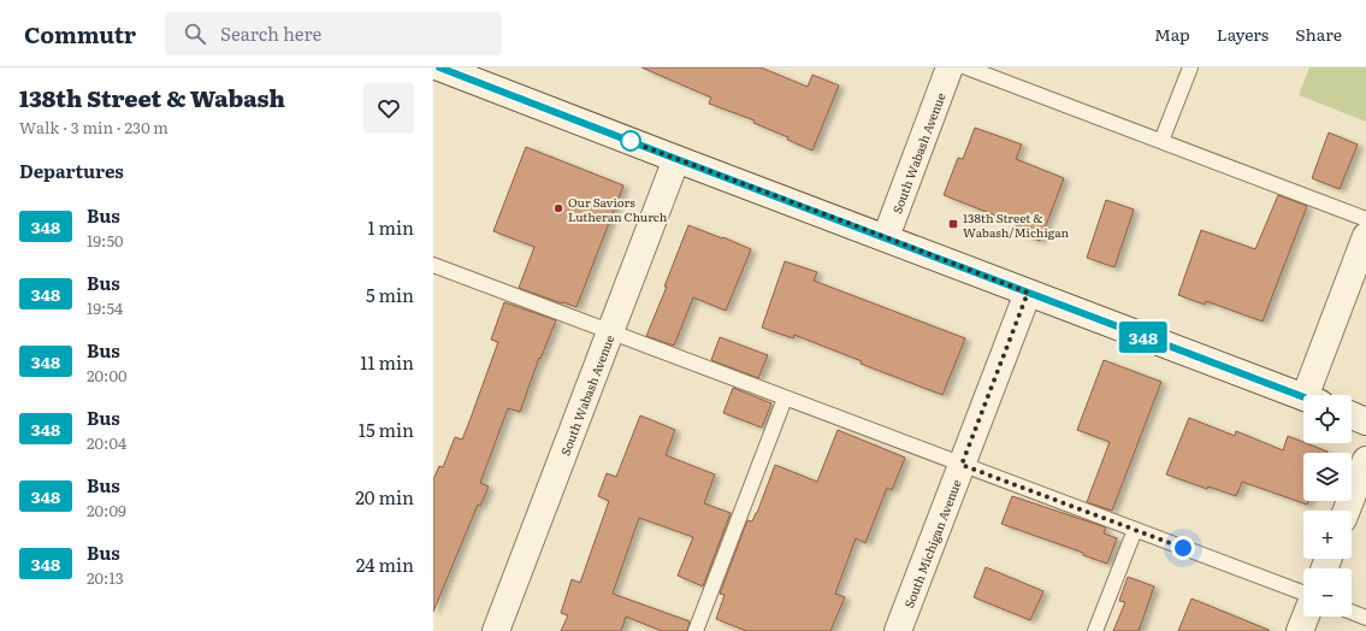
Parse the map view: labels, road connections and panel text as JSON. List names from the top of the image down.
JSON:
{
  "streets": {
    "street": ["South Wabash Avenue", "South Michigan Avenue"]
  },
  "places": {
    "other": ["Our Saviors Lutheran Church"],
    "transit": ["138th Street & Wabash/Michigan"]
  },
  "lines": ["bus line 348"],
  "page": {
    "header": "Commutr",
    "search": "Search here",
    "nav": ["Map", "Layers", "Share"],
    "heading": [
      ["138th Street & Wabash", "Walk · 3 min · 230 m"],
      "Departures"
    ],
    "on_map": "348",
    "list": [
      {
        "mark": "348",
        "name": "Bus",
        "note": "19:50",
        "value": "1 min"
      },
      {
        "mark": "348",
        "name": "Bus",
        "note": "19:54",
        "value": "5 min"
      },
      {
        "mark": "348",
        "name": "Bus",
        "note": "20:00",
        "value": "11 min"
      },
      {
        "mark": "348",
        "name": "Bus",
        "note": "20:04",
        "value": "15 min"
      },
      {
        "mark": "348",
        "name": "Bus",
        "note": "20:09",
        "value": "20 min"
      },
      {
        "mark": "348",
        "name": "Bus",
        "note": "20:13",
        "value": "24 min"
      }
    ],
    "map_buttons": ["+", "−"]
  }
}
